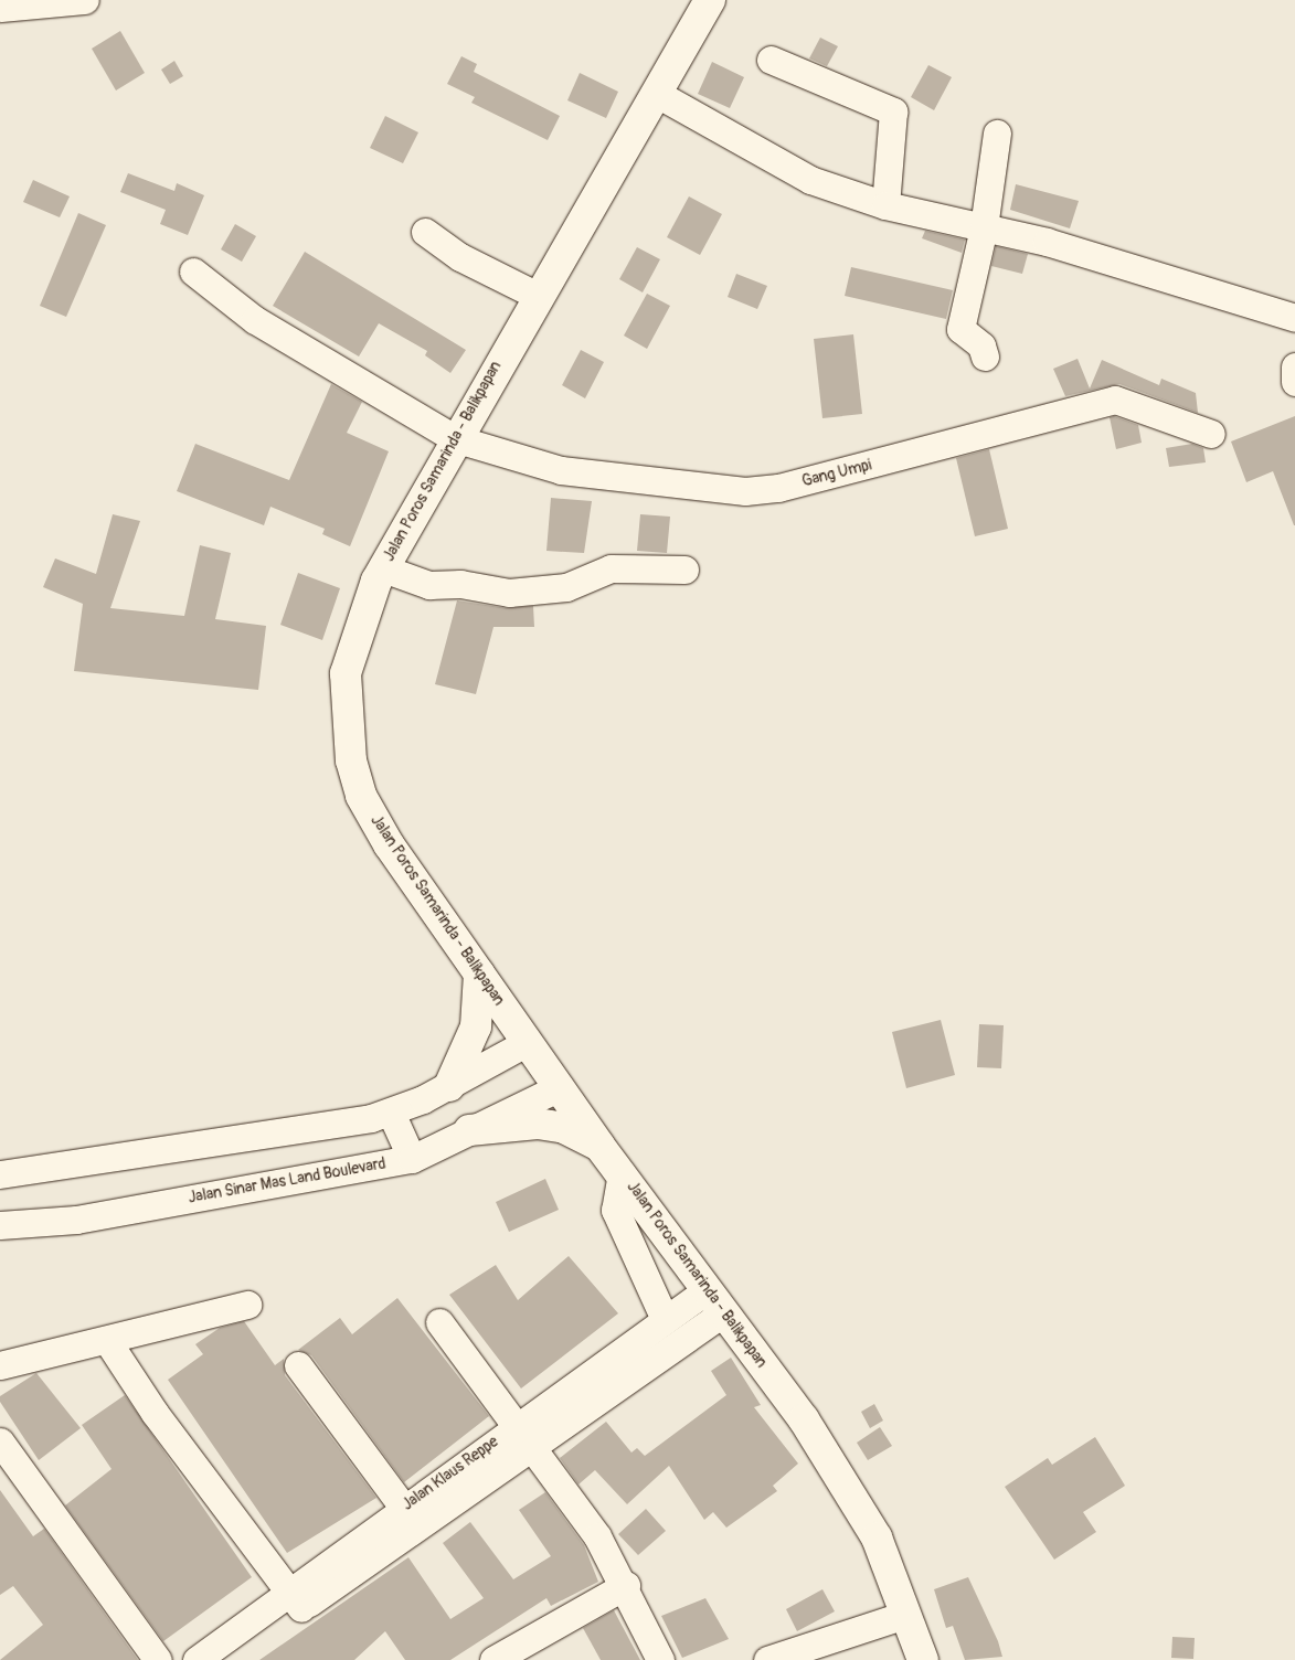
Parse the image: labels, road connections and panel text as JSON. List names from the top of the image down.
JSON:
{
  "streets": {
    "highway": ["Jalan Poros Samarinda - Balikpapan"],
    "street": ["Gang Umpi", "Jalan Sinar Mas Land Boulevard", "Jalan Klaus Reppe"]
  },
  "crossings": [
    ["Jalan Poros Samarinda - Balikpapan", "Gang Umpi"],
    ["Jalan Poros Samarinda - Balikpapan", "Jalan Sinar Mas Land Boulevard"],
    ["Jalan Poros Samarinda - Balikpapan", "Jalan Klaus Reppe"]
  ]
}
